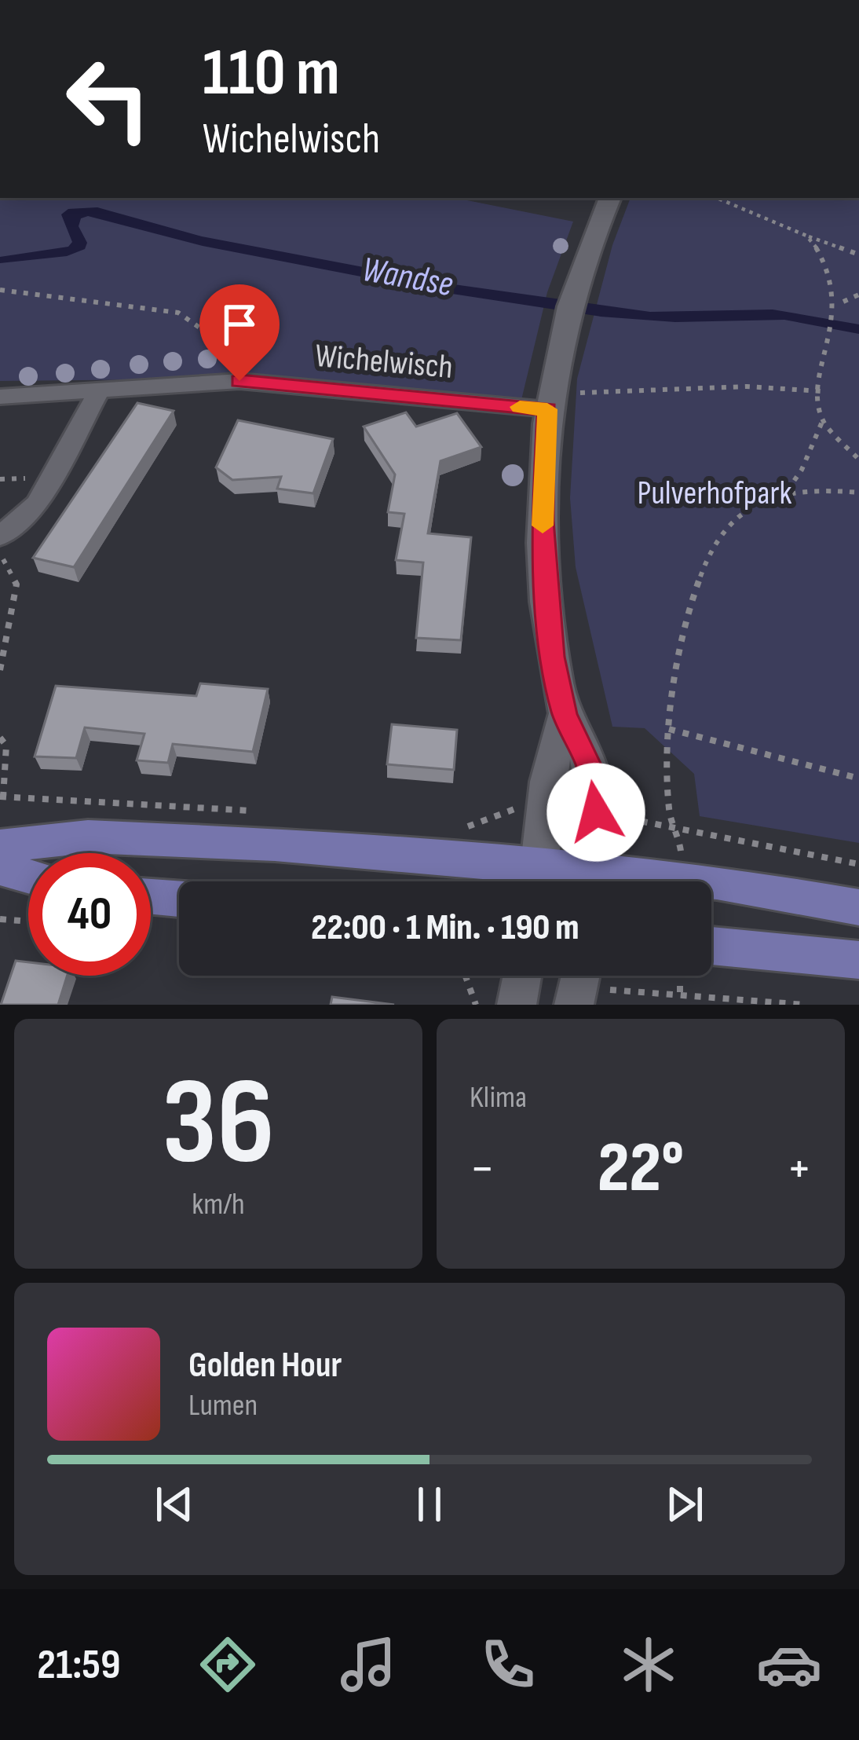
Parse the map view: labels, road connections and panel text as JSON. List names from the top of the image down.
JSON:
{
  "streets": {
    "street": ["Wichelwisch"]
  },
  "water": ["Wandse"],
  "parks": ["Pulverhofpark"],
  "page": {
    "turn": ["110 m", "Wichelwisch"],
    "limit": "40",
    "trip": "22:00 · 1 Min. · 190 m",
    "tile": [
      ["36", "km/h"],
      "Klima"
    ],
    "heat": ["−", "22°", "+"],
    "song": ["Golden Hour", "Lumen"],
    "tabs": "21:59"
  }
}
